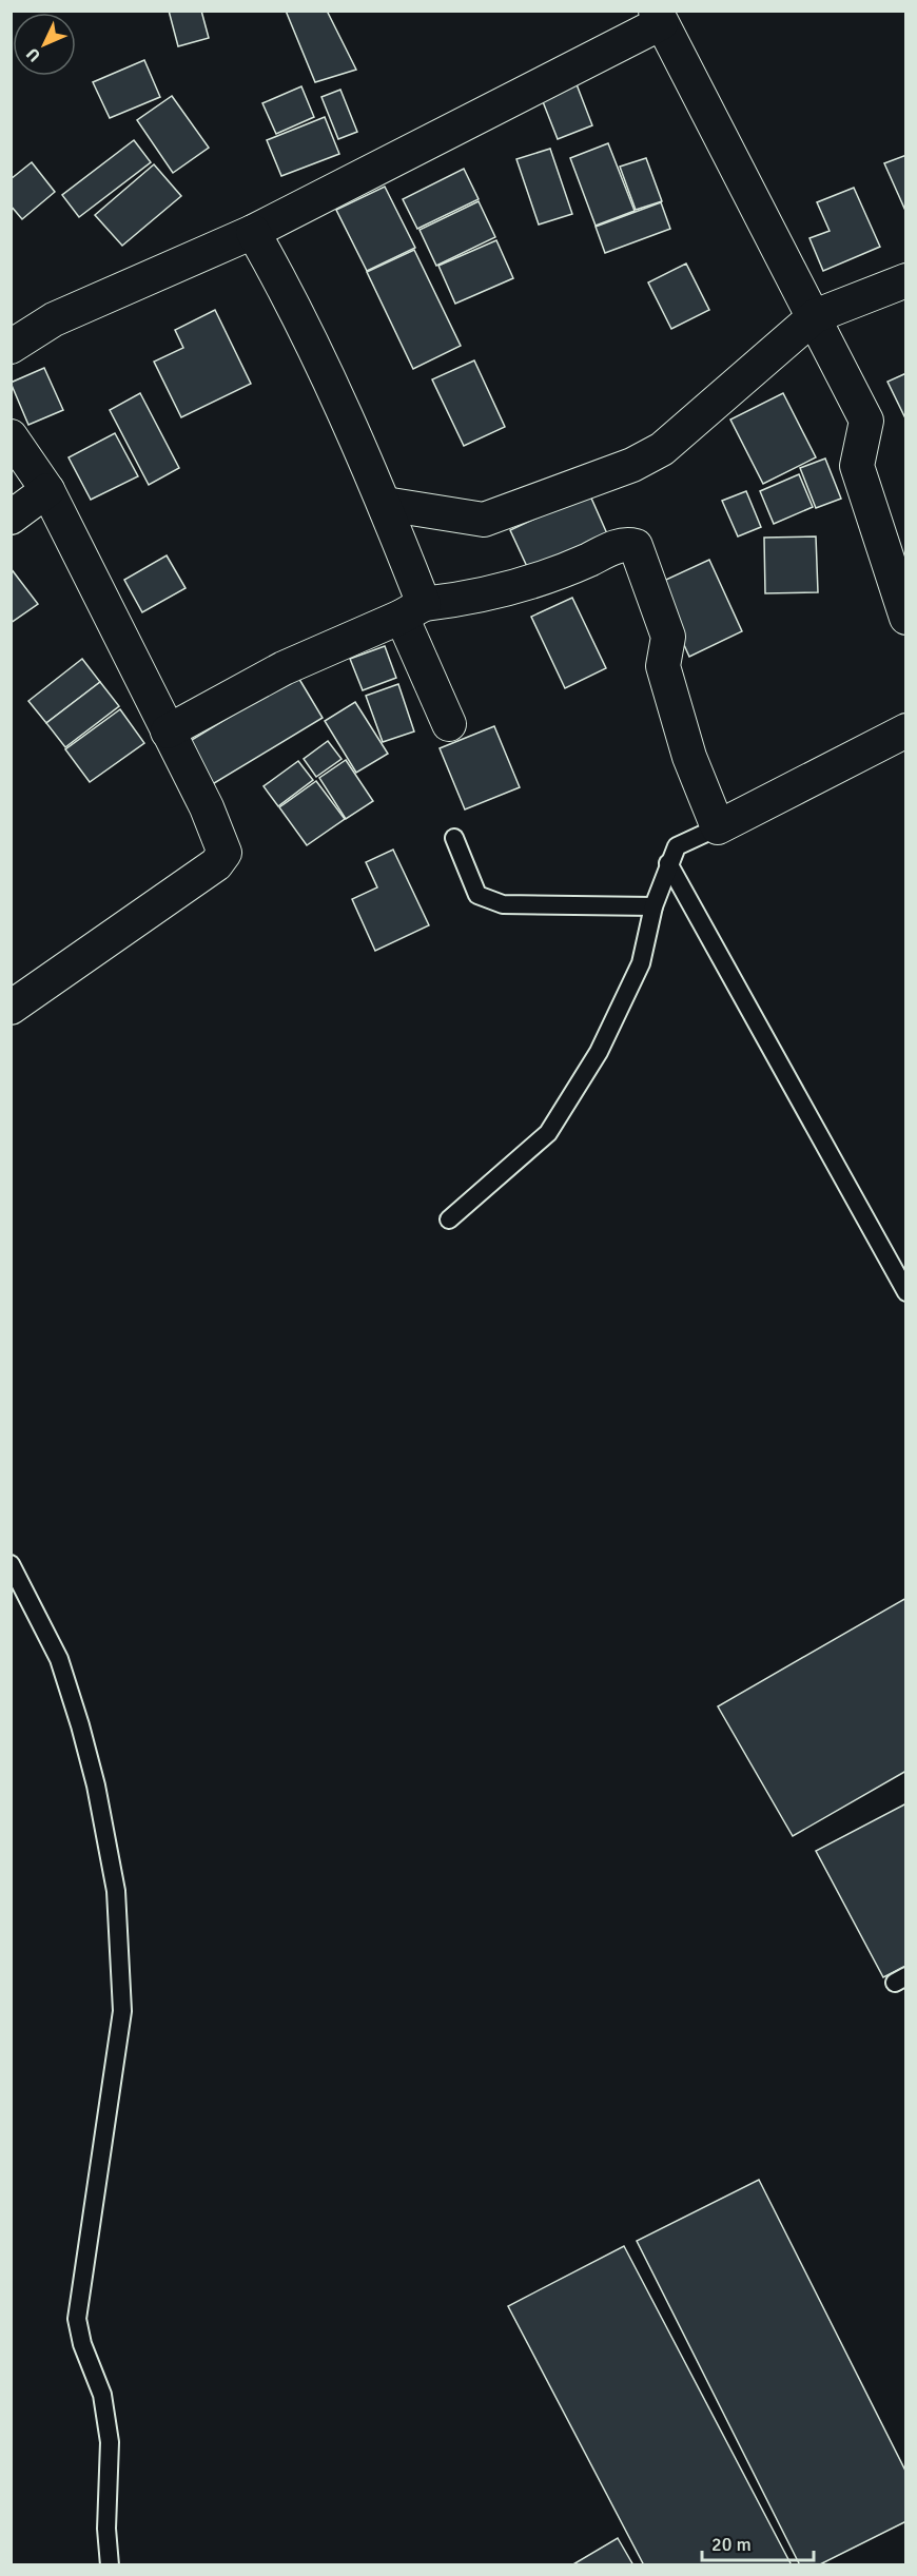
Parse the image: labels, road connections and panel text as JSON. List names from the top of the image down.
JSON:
{
  "scale_bar": "20 m",
  "north": "bottom left"
}
